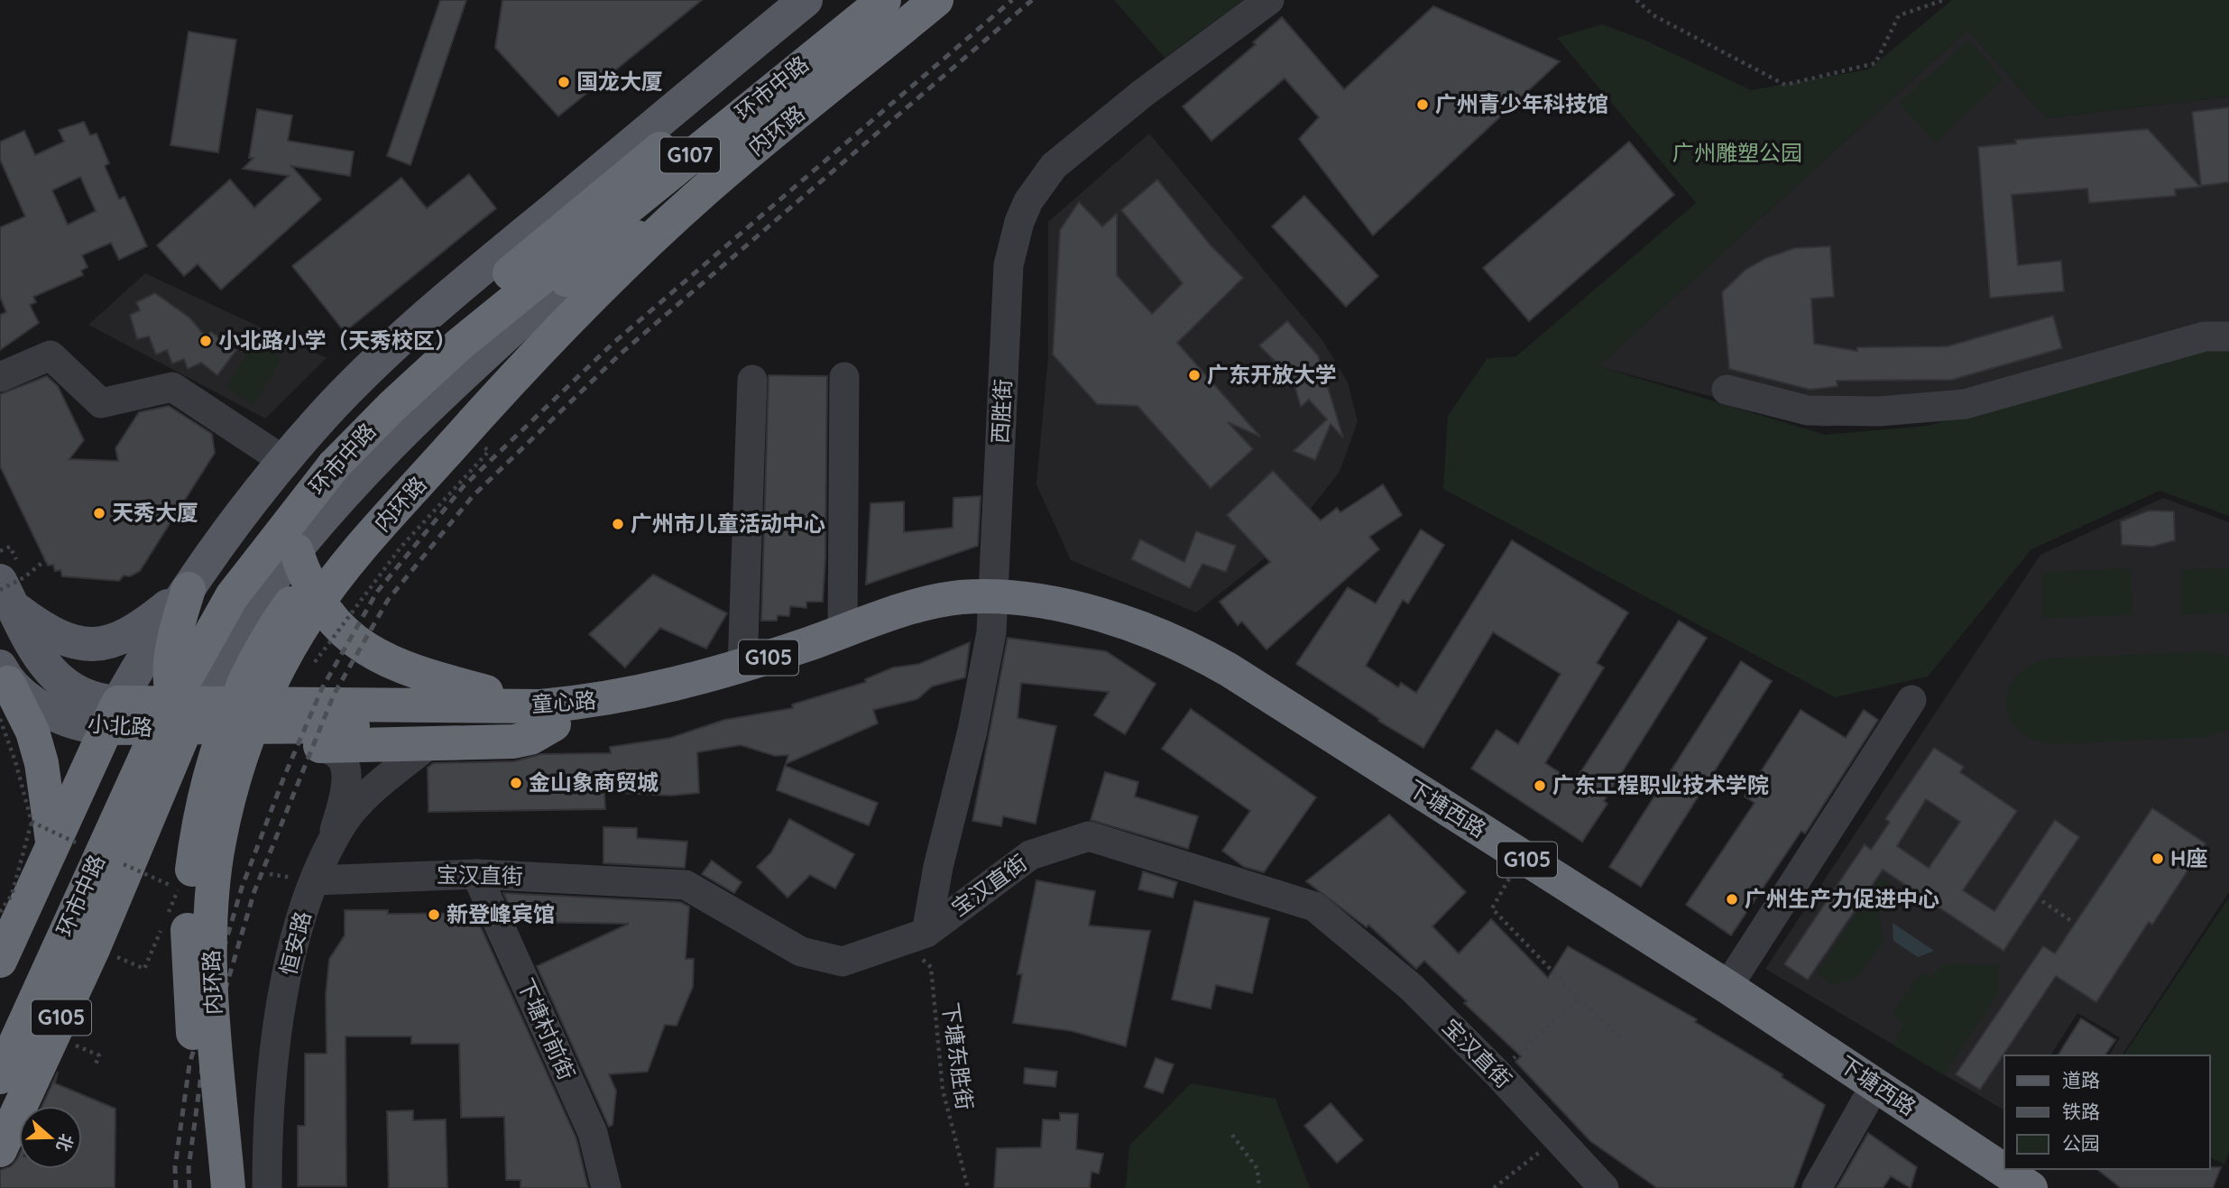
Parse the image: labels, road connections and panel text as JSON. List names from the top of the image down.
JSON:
{
  "streets": {
    "highway": [
      "环市中路",
      "内环路",
      "G107",
      "G105",
      "童心路",
      "下塘西路"
    ],
    "main road": ["小北路"],
    "street": [
      "西胜街",
      "宝汉直街",
      "恒安路",
      "下塘村前街"
    ],
    "path": ["下塘东胜街"]
  },
  "crossings": [
    ["环市中路", "童心路"],
    ["环市中路", "小北路"],
    ["西胜街", "童心路"],
    ["西胜街", "下塘西路"],
    ["西胜街", "宝汉直街"],
    ["西胜街", "下塘东胜街"],
    ["童心路", "小北路"],
    ["童心路", "下塘西路"],
    ["宝汉直街", "恒安路"],
    ["宝汉直街", "下塘村前街"],
    ["宝汉直街", "下塘东胜街"]
  ],
  "parks": ["广州雕塑公园"],
  "places": [
    "国龙大厦",
    "广州青少年科技馆",
    "小北路小学（天秀校区）",
    "广东开放大学",
    "天秀大厦",
    "广州市儿童活动中心",
    "金山象商贸城",
    "广东工程职业技术学院",
    "H座",
    "广州生产力促进中心",
    "新登峰宾馆"
  ],
  "legend": ["道路", "铁路", "公园"],
  "north": "right"
}
